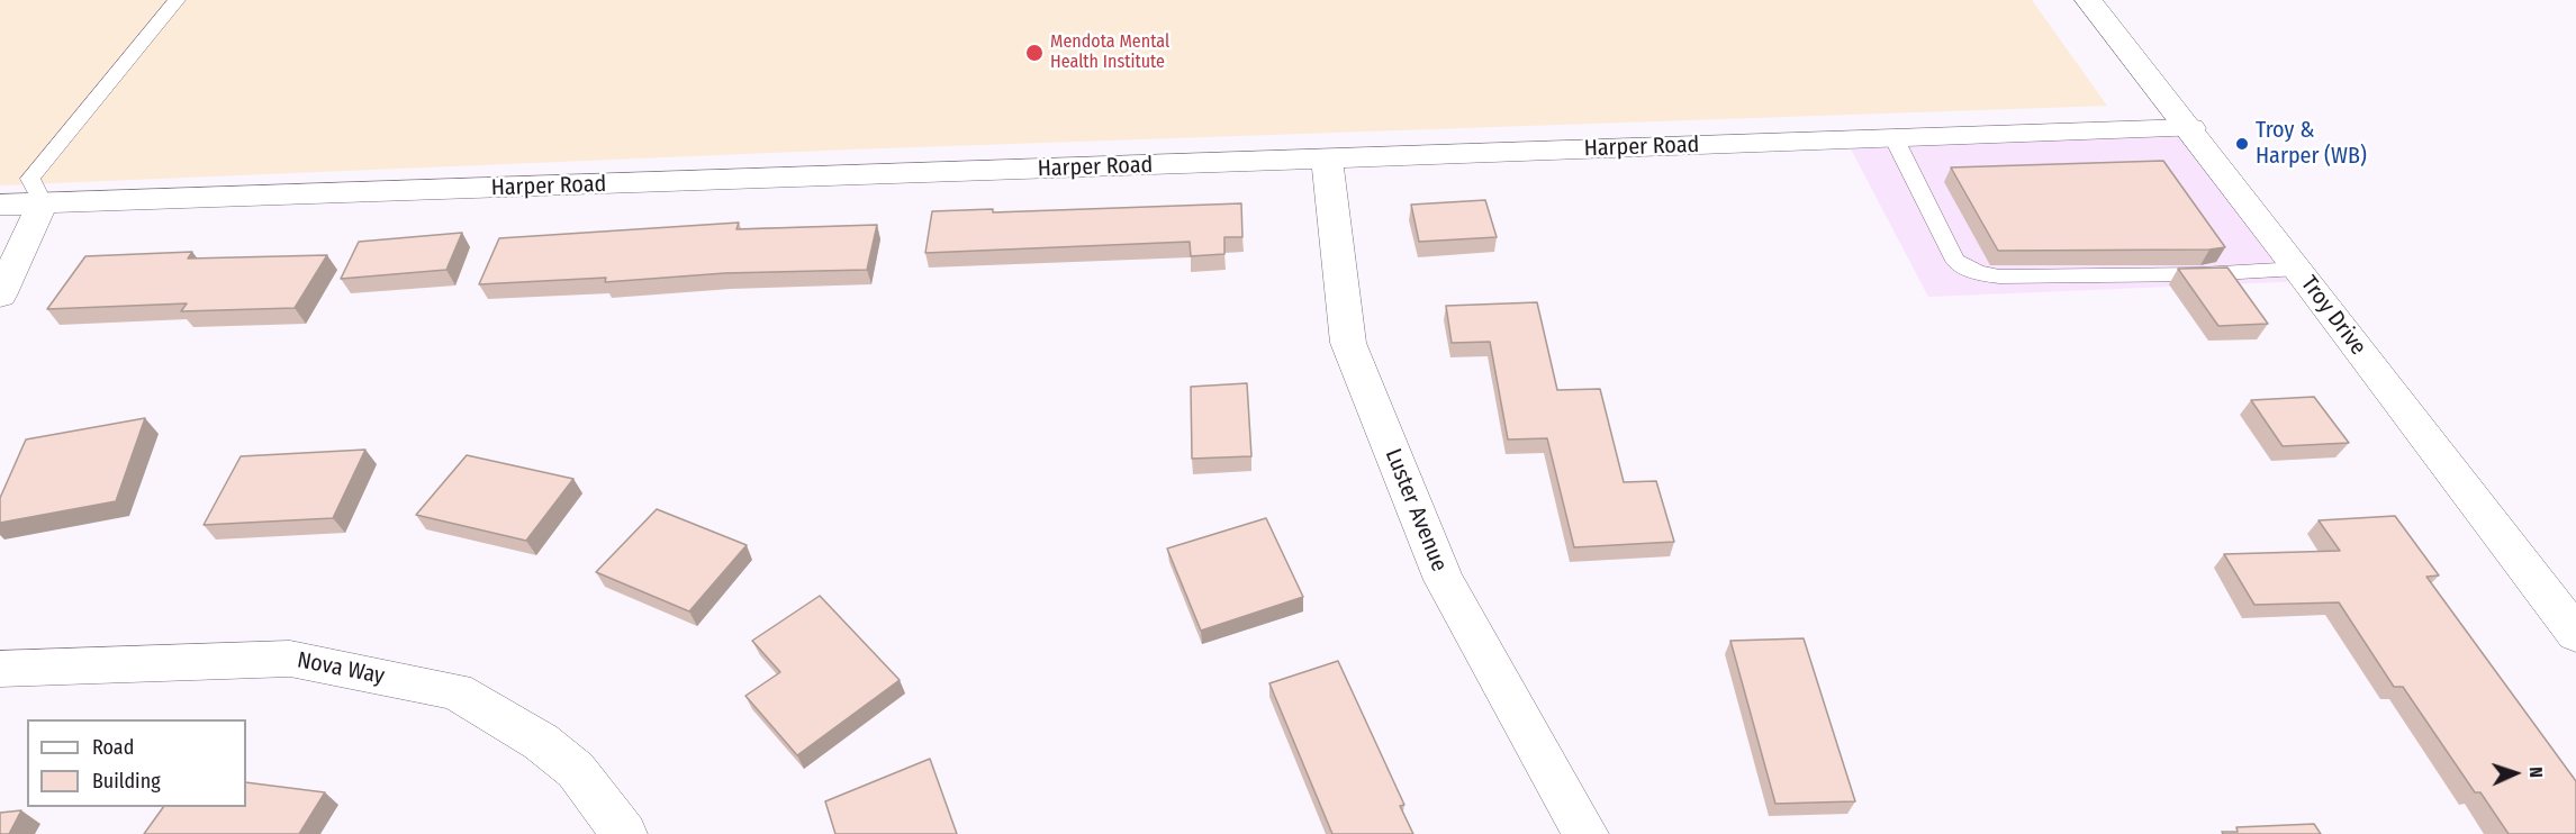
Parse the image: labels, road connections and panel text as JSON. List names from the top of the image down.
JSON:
{
  "streets": {
    "street": [
      "Harper Road",
      "Troy Drive",
      "Luster Avenue",
      "Nova Way"
    ]
  },
  "crossings": [
    ["Harper Road", "Troy Drive"],
    ["Harper Road", "Luster Avenue"]
  ],
  "places": ["Mendota Mental Health Institute", "Troy & Harper (WB)"],
  "legend": ["Road", "Building"],
  "north": "right"
}
